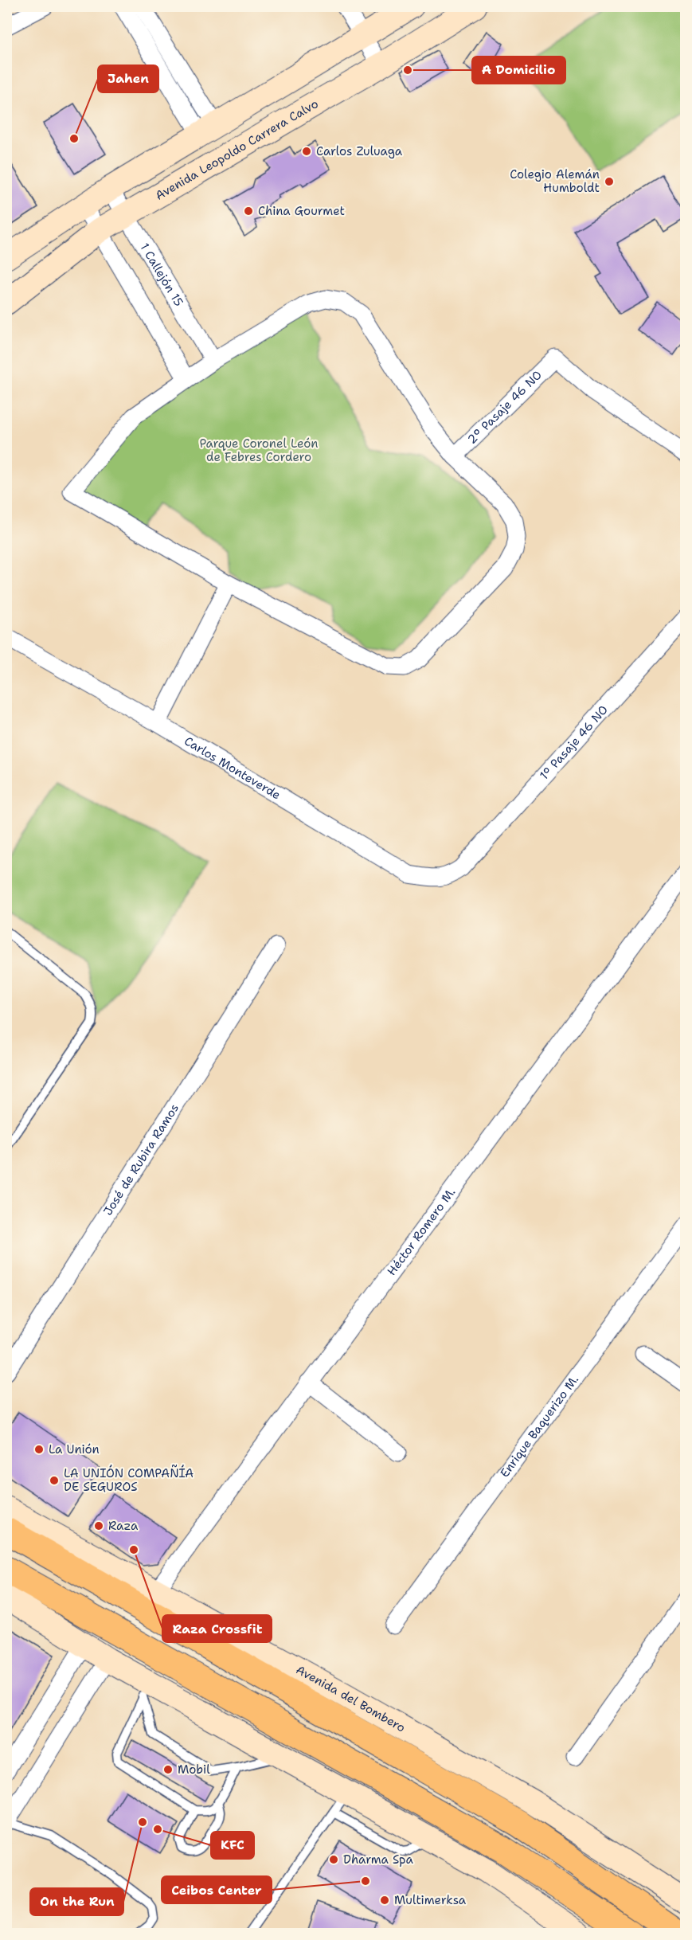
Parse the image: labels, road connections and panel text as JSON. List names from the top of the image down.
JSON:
{
  "streets": {
    "main road": ["Avenida Leopoldo Carrera Calvo", "Avenida del Bombero"],
    "street": [
      "1 Callejón 15",
      "2° Pasaje 46 NO",
      "1° Pasaje 46 NO",
      "Carlos Monteverde",
      "José de Rubira Ramos",
      "Héctor Romero M.",
      "Enrique Baquerizo M."
    ]
  },
  "crossings": [
    ["Avenida Leopoldo Carrera Calvo", "1 Callejón 15"],
    ["1° Pasaje 46 NO", "Carlos Monteverde"],
    ["Héctor Romero M.", "Avenida del Bombero"]
  ],
  "parks": ["Parque Coronel León de Febres Cordero"],
  "places": [
    "A Domicilio",
    "Jahen",
    "Carlos Zuluaga",
    "Colegio Alemán Humboldt",
    "China Gourmet",
    "La Unión",
    "LA UNIÓN COMPAÑÍA DE SEGUROS",
    "Raza",
    "Raza Crossfit",
    "Mobil",
    "On the Run",
    "KFC",
    "Dharma Spa",
    "Ceibos Center",
    "Multimerksa"
  ]
}
